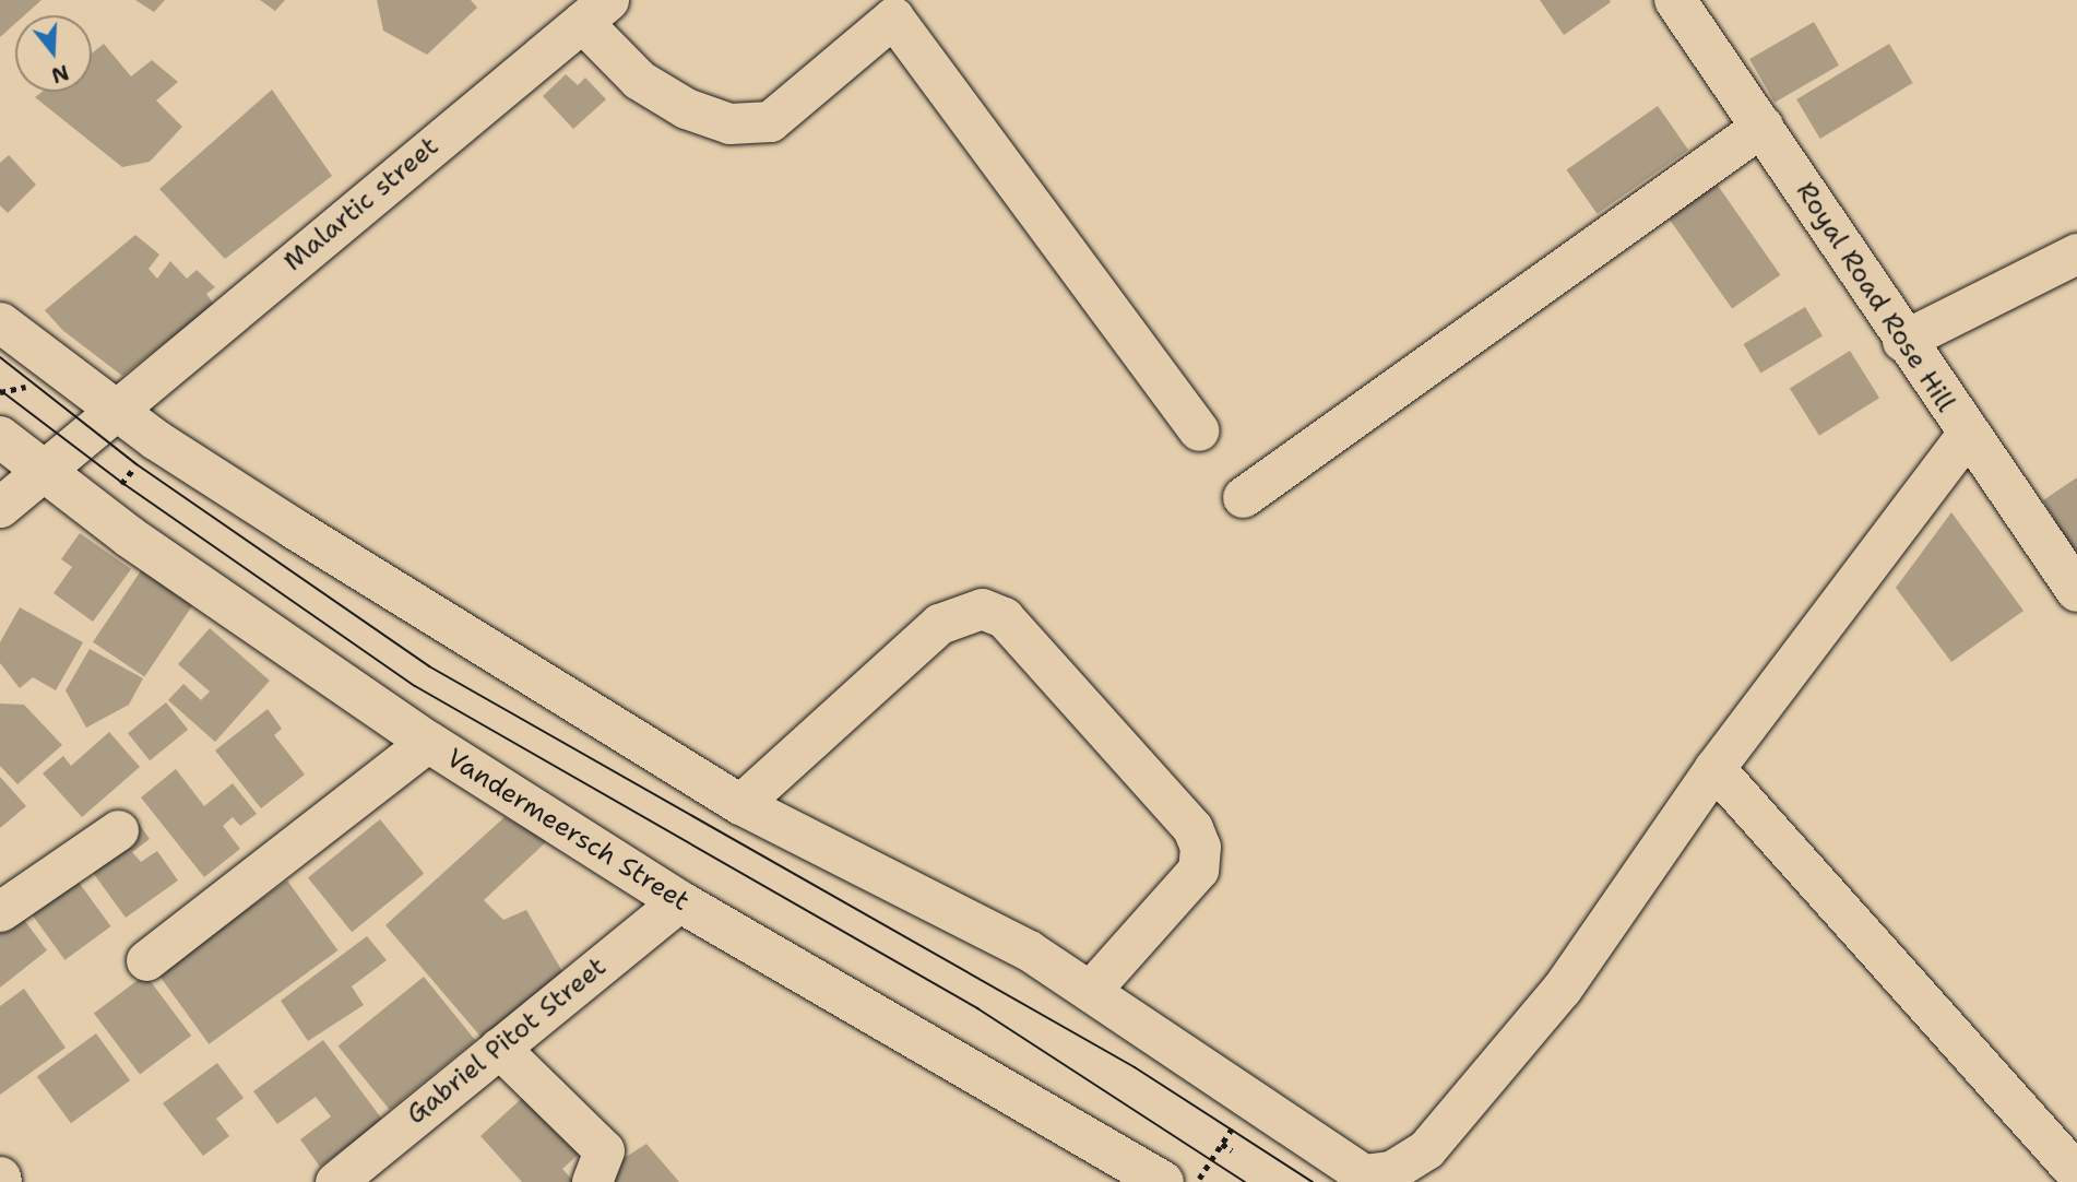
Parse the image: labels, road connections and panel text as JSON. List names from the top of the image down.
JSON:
{
  "streets": {
    "main road": ["Royal Road Rose Hill", "Vandermeersch Street"],
    "street": ["Malartic street", "Gabriel Pitot Street"]
  },
  "crossings": [
    ["Malartic street", "Vandermeersch Street"],
    ["Vandermeersch Street", "Gabriel Pitot Street"]
  ],
  "north": "bottom"
}
